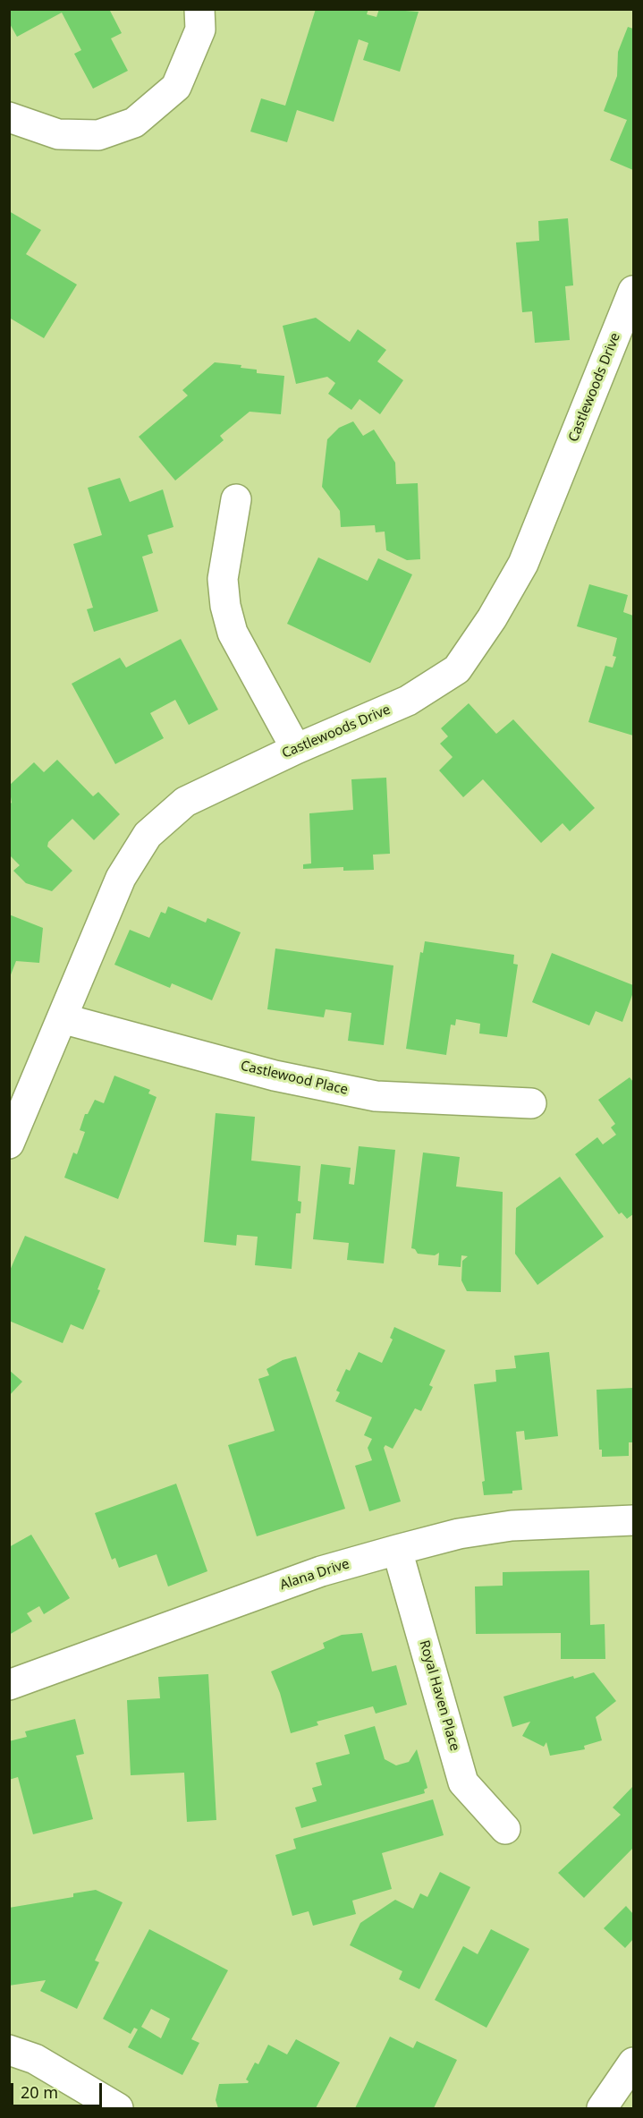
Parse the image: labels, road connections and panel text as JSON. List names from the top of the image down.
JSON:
{
  "streets": {
    "street": [
      "Castlewoods Drive",
      "Castlewood Place",
      "Alana Drive",
      "Royal Haven Place"
    ]
  },
  "crossings": [
    ["Castlewoods Drive", "Castlewood Place"],
    ["Alana Drive", "Royal Haven Place"]
  ],
  "scale_bar": "20 m"
}
